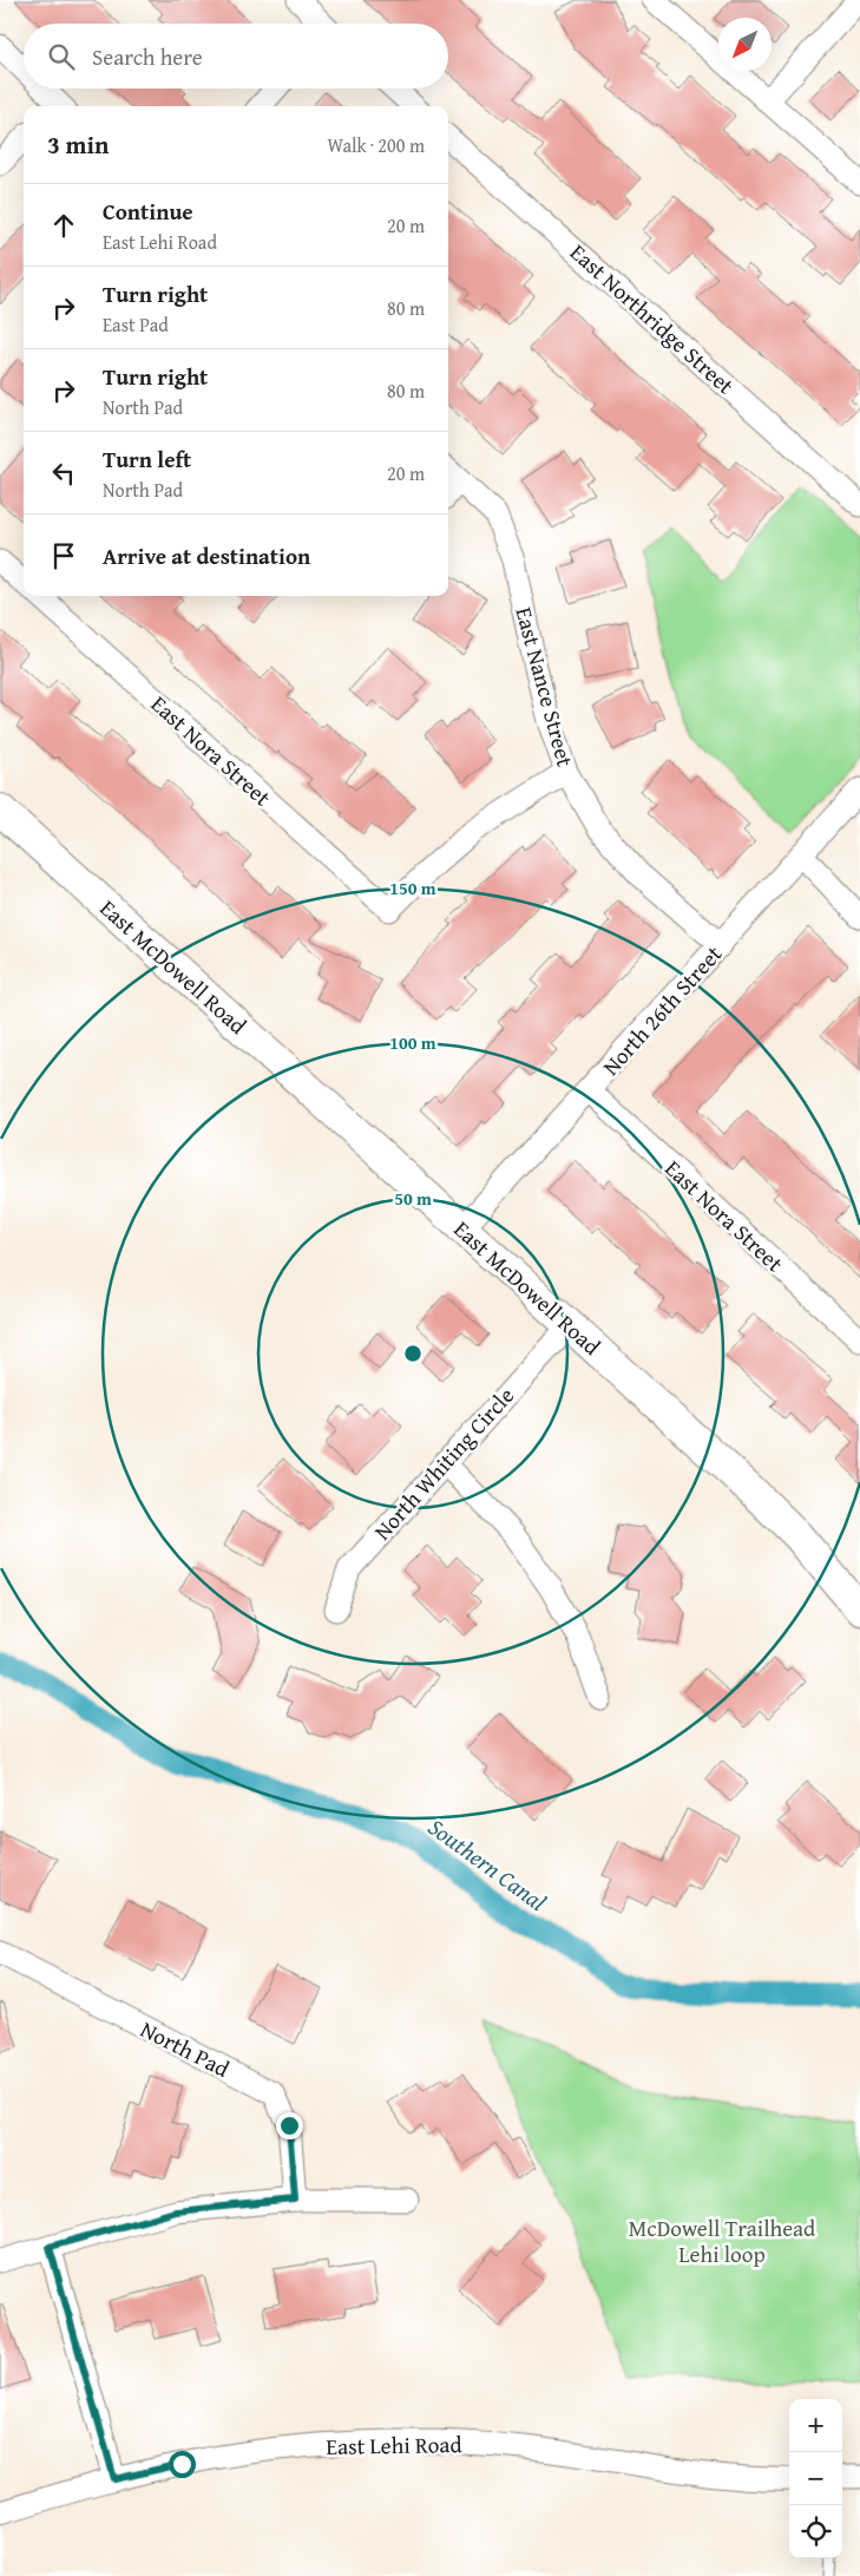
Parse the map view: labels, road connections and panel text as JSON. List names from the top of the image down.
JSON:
{
  "streets": {
    "main road": ["East McDowell Road"],
    "street": [
      "East Northridge Street",
      "East Nance Street",
      "East Nora Street",
      "North 26th Street",
      "North Whiting Circle",
      "North Pad",
      "East Lehi Road"
    ]
  },
  "crossings": [
    ["East Nance Street", "East Nora Street"],
    ["East Nance Street", "North 26th Street"],
    ["East Nora Street", "North 26th Street"],
    ["East McDowell Road", "North 26th Street"],
    ["East McDowell Road", "North Whiting Circle"]
  ],
  "water": ["Southern Canal"],
  "parks": ["McDowell Trailhead Lehi loop"],
  "north": "bottom left",
  "page": {
    "search": "Search here",
    "heading": ["3 min", "Walk · 200 m"],
    "list": [
      ["Continue", "East Lehi Road", "20 m"],
      ["Turn right", "East Pad", "80 m"],
      ["Turn right", "North Pad", "80 m"],
      ["Turn left", "North Pad", "20 m"],
      "Arrive at destination"
    ],
    "map_buttons": ["+", "−"]
  },
  "rings": ["150 m", "100 m", "50 m"]
}
